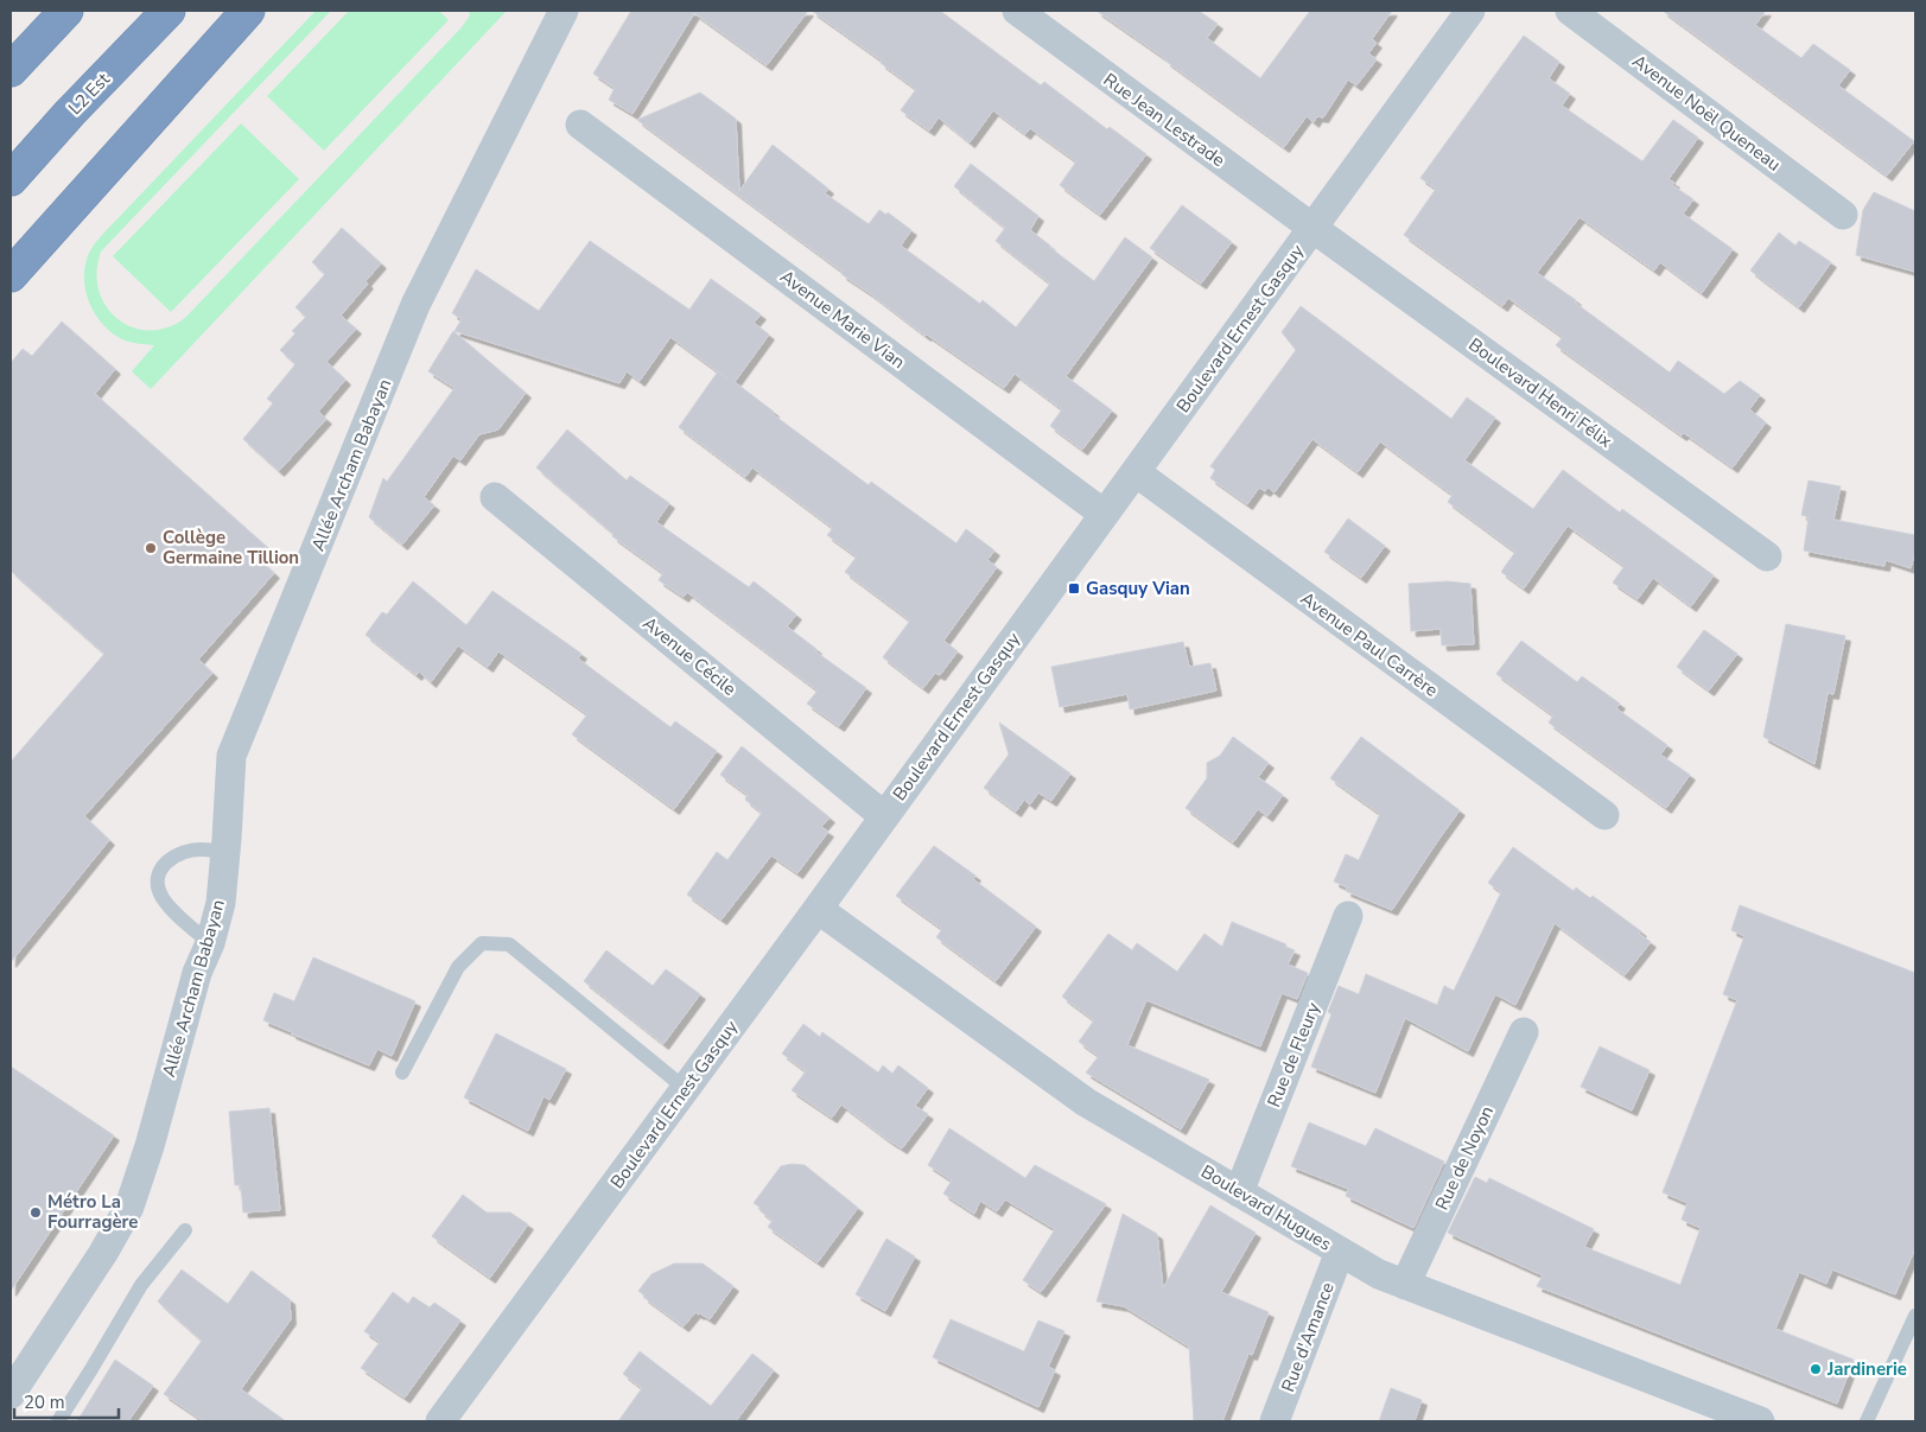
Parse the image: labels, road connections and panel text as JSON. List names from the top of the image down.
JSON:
{
  "streets": {
    "highway": ["L2 Est"],
    "street": [
      "Avenue Noël Queneau",
      "Rue Jean Lestrade",
      "Avenue Marie Vian",
      "Boulevard Ernest Gasquy",
      "Boulevard Henri Félix",
      "Allée Archam Babayan",
      "Avenue Paul Carrère",
      "Avenue Cécile",
      "Rue de Fleury",
      "Rue de Noyon",
      "Boulevard Hugues",
      "Rue d'Amance"
    ]
  },
  "crossings": [
    ["Rue Jean Lestrade", "Boulevard Ernest Gasquy"],
    ["Rue Jean Lestrade", "Boulevard Henri Félix"],
    ["Avenue Marie Vian", "Boulevard Ernest Gasquy"],
    ["Boulevard Ernest Gasquy", "Boulevard Henri Félix"],
    ["Boulevard Ernest Gasquy", "Avenue Paul Carrère"],
    ["Boulevard Ernest Gasquy", "Avenue Cécile"],
    ["Boulevard Ernest Gasquy", "Boulevard Hugues"],
    ["Rue de Fleury", "Boulevard Hugues"],
    ["Rue de Noyon", "Boulevard Hugues"],
    ["Boulevard Hugues", "Rue d'Amance"]
  ],
  "places": {
    "other": ["Collège Germaine Tillion", "Métro La Fourragère", "Jardinerie"],
    "transit": ["Gasquy Vian"]
  },
  "scale_bar": "20 m"
}
